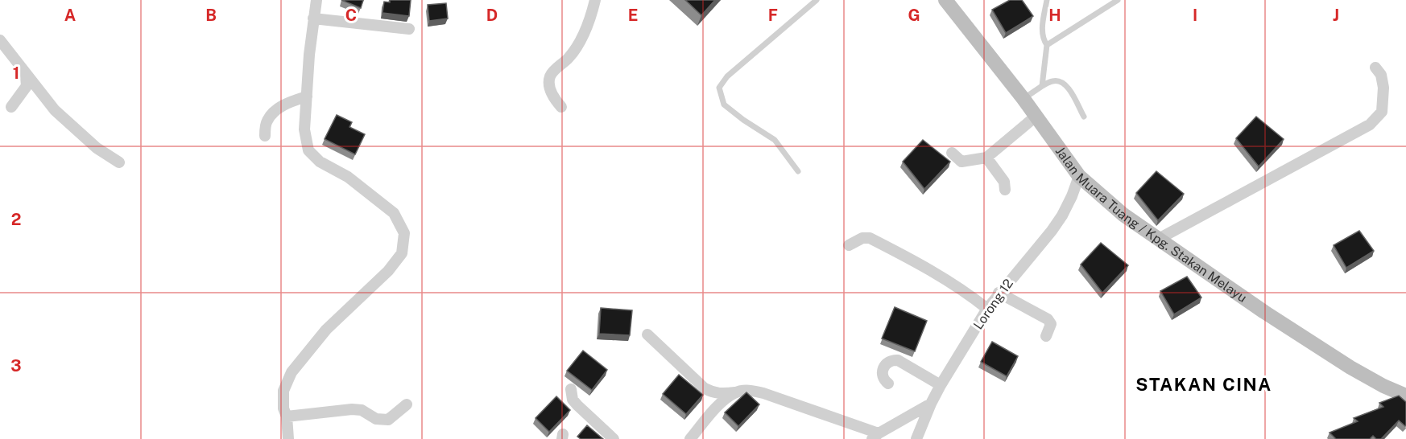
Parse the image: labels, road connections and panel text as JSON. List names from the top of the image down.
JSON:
{
  "streets": {
    "main road": ["Jalan Muara Tuang / Kpg. Stakan Melayu"],
    "street": ["Lorong 12"]
  },
  "crossings": [
    ["Jalan Muara Tuang / Kpg. Stakan Melayu", "Lorong 12"]
  ],
  "districts": ["STAKAN CINA"],
  "grid": {
    "columns": [
      "A",
      "B",
      "C",
      "D",
      "E",
      "F",
      "G",
      "H",
      "I",
      "J"
    ],
    "rows": ["1", "2", "3"]
  }
}
